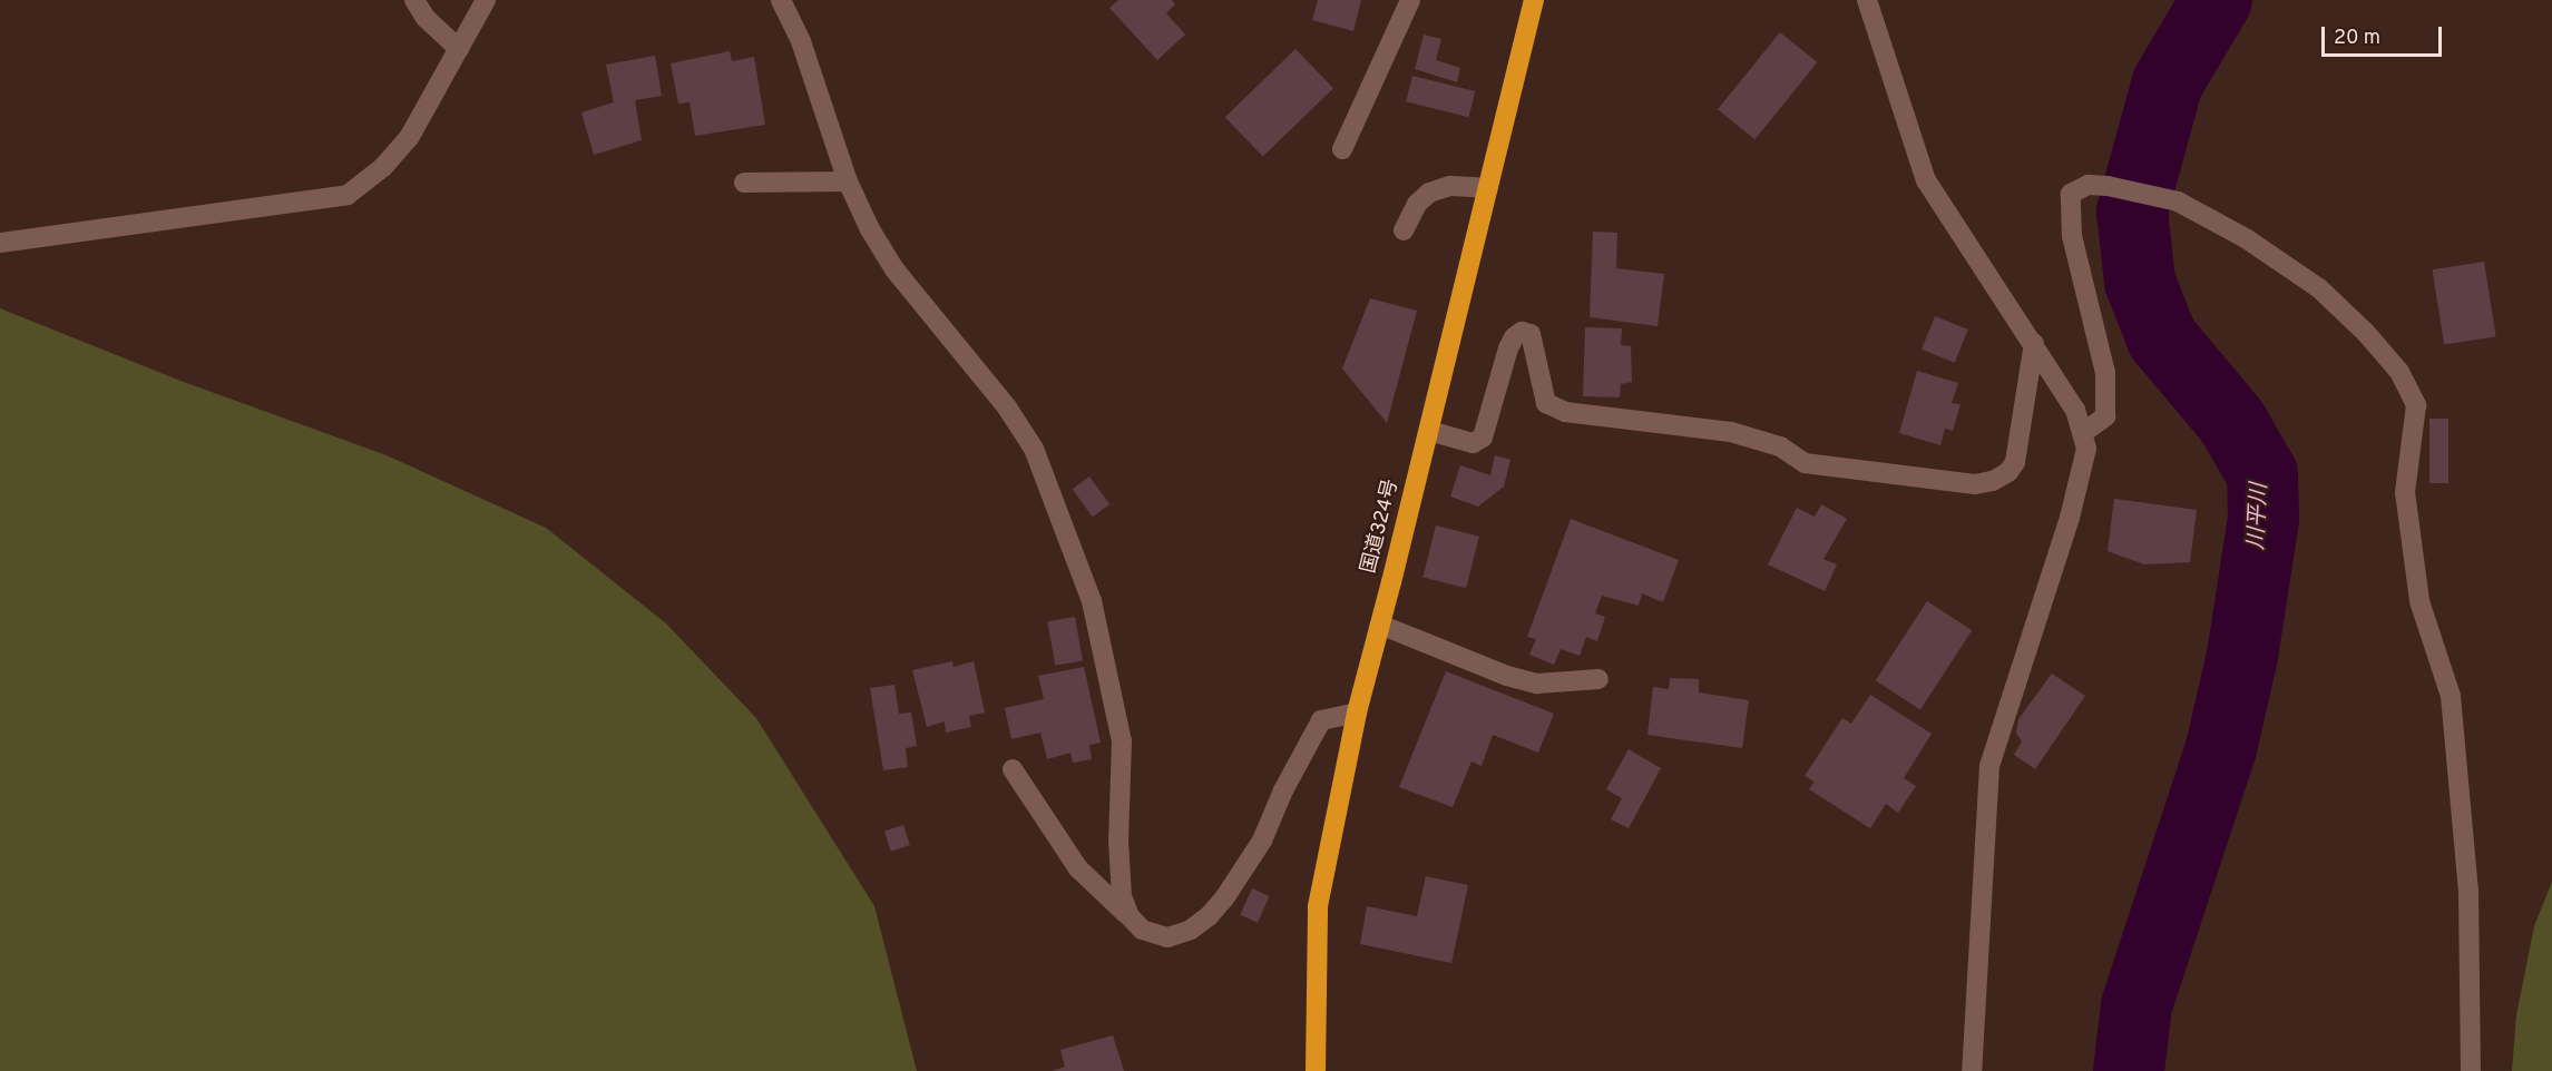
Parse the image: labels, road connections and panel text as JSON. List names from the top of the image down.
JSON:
{
  "streets": {
    "highway": ["国道324号"]
  },
  "water": ["川平川"],
  "scale_bar": "20 m"
}
